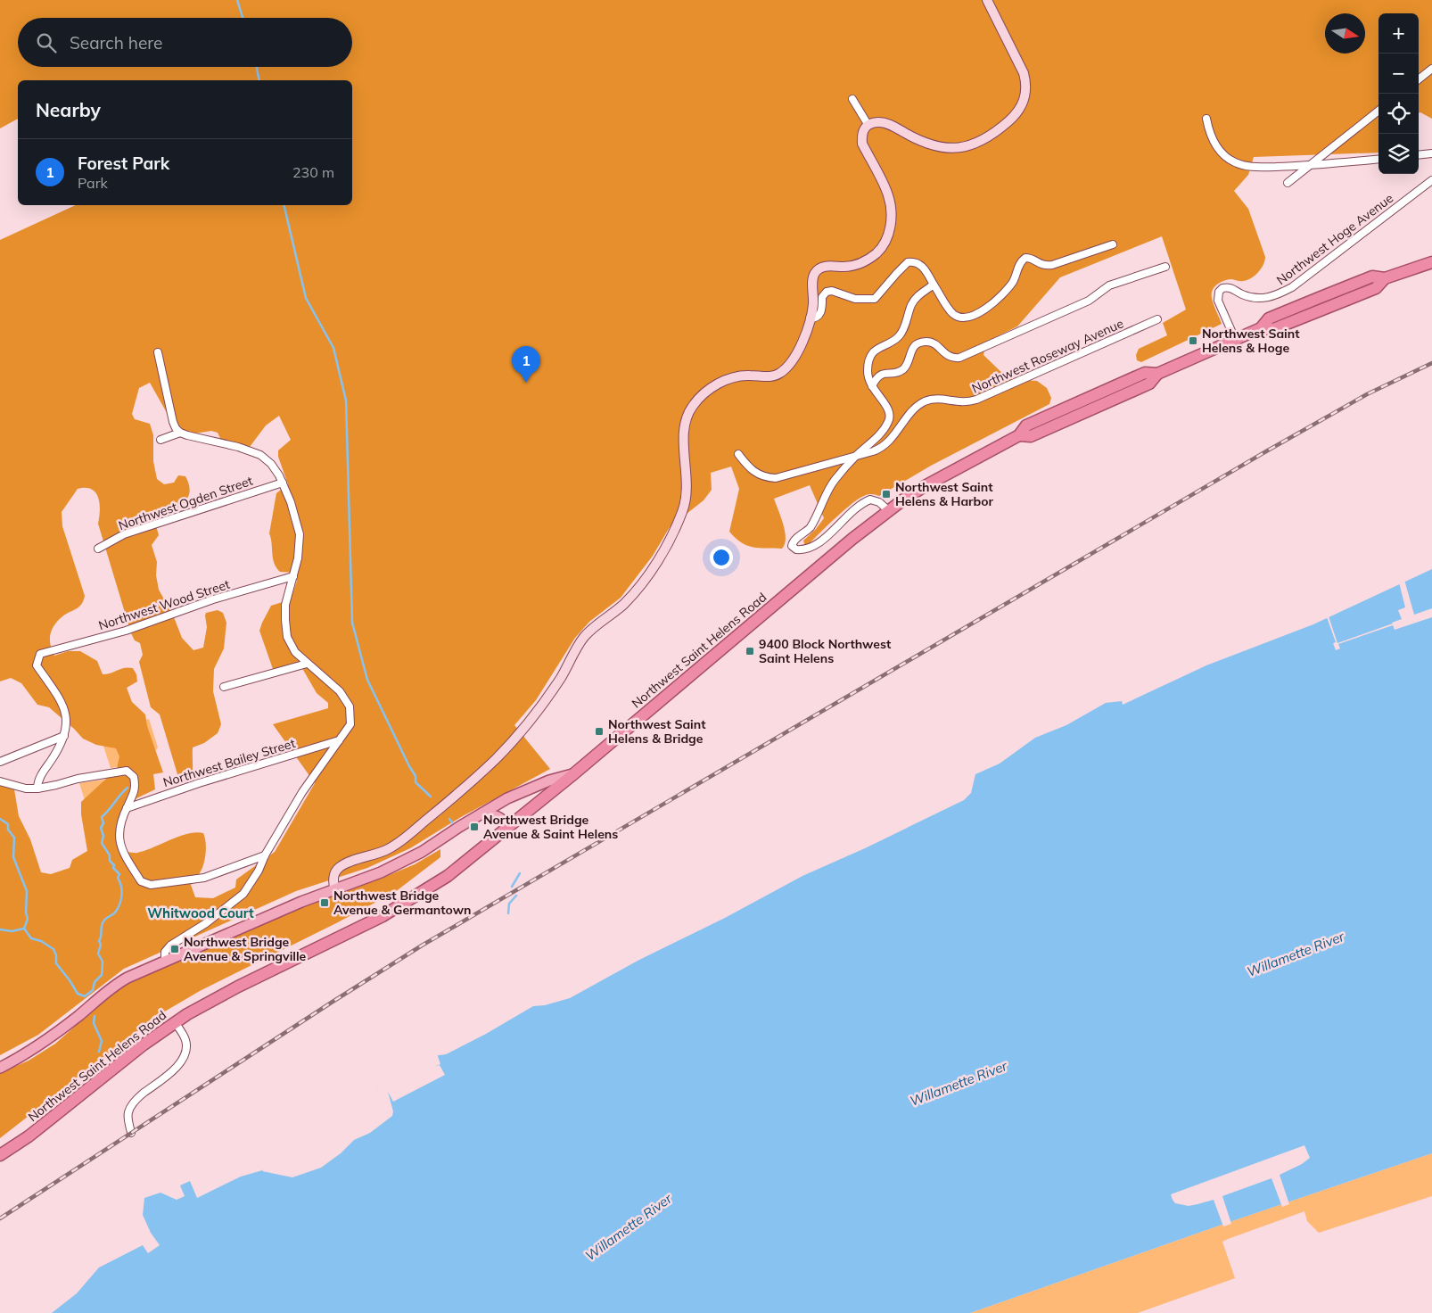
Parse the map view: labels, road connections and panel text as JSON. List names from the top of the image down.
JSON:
{
  "streets": {
    "highway": ["Northwest Saint Helens Road"],
    "street": [
      "Northwest Hoge Avenue",
      "Northwest Roseway Avenue",
      "Northwest Ogden Street",
      "Northwest Wood Street",
      "Northwest Bailey Street"
    ]
  },
  "crossings": [
    ["Northwest Hoge Avenue", "Northwest Saint Helens Road"]
  ],
  "districts": ["Whitwood Court"],
  "water": ["Willamette River"],
  "places": {
    "transit": [
      "Northwest Saint Helens & Hoge",
      "Northwest Saint Helens & Harbor",
      "9400 Block Northwest Saint Helens",
      "Northwest Saint Helens & Bridge",
      "Northwest Bridge Avenue & Saint Helens",
      "Northwest Bridge Avenue & Germantown",
      "Northwest Bridge Avenue & Springville"
    ]
  },
  "north": "right",
  "page": {
    "map_buttons": ["+", "−"],
    "search": "Search here",
    "heading": "Nearby",
    "list": [
      {
        "mark": "1",
        "name": "Forest Park",
        "note": "Park",
        "value": "230 m"
      }
    ],
    "pins": "1"
  }
}
